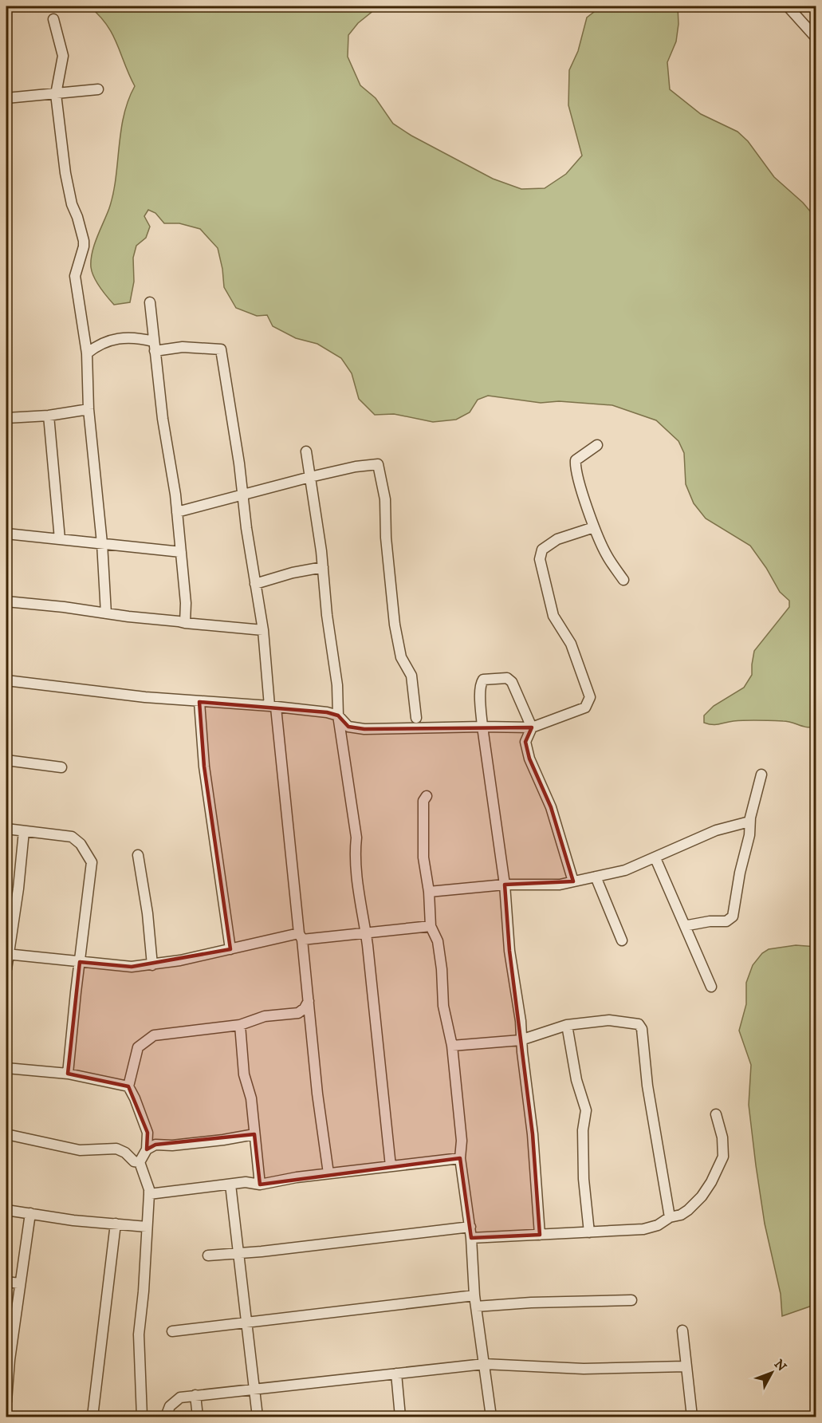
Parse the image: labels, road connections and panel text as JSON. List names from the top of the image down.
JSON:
{
  "north": "top right"
}
